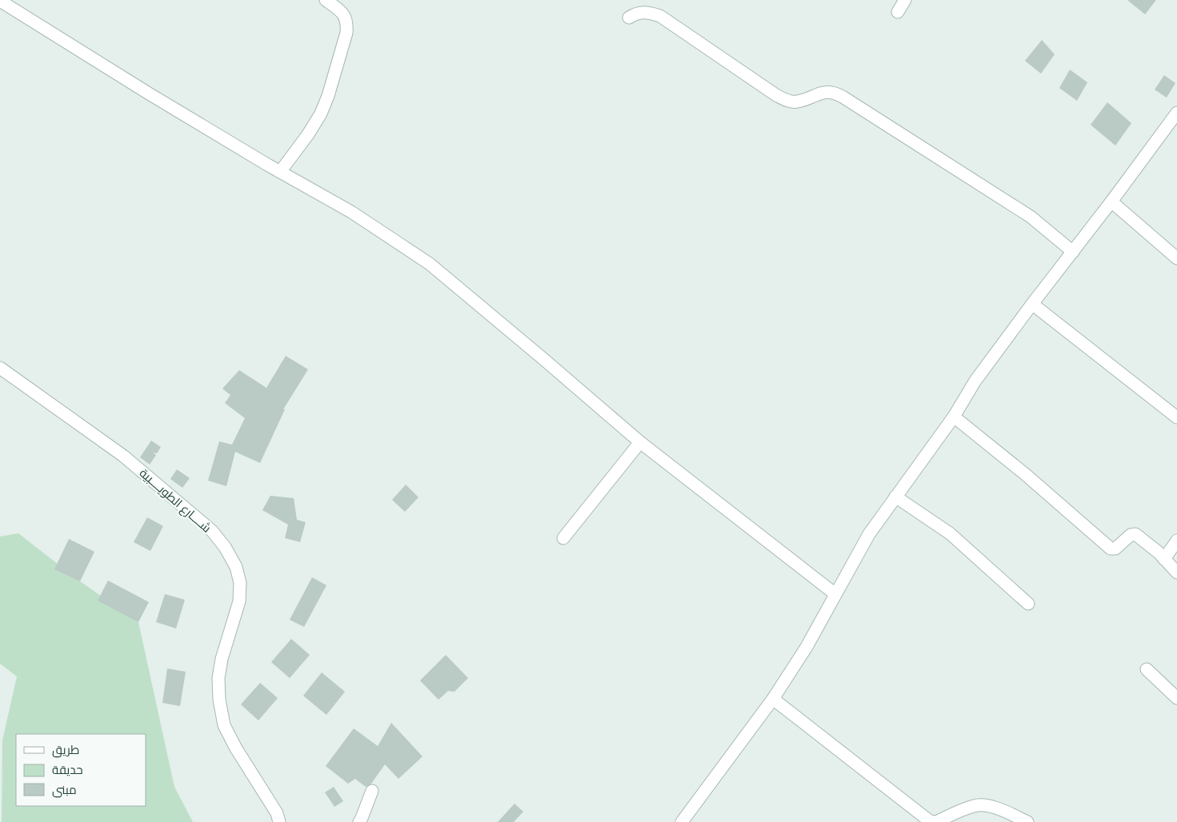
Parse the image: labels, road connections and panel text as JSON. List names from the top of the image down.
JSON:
{
  "streets": {
    "street": ["شــــارع الطويــــبية"]
  },
  "legend": ["طريق", "حديقة", "مبنى"]
}
